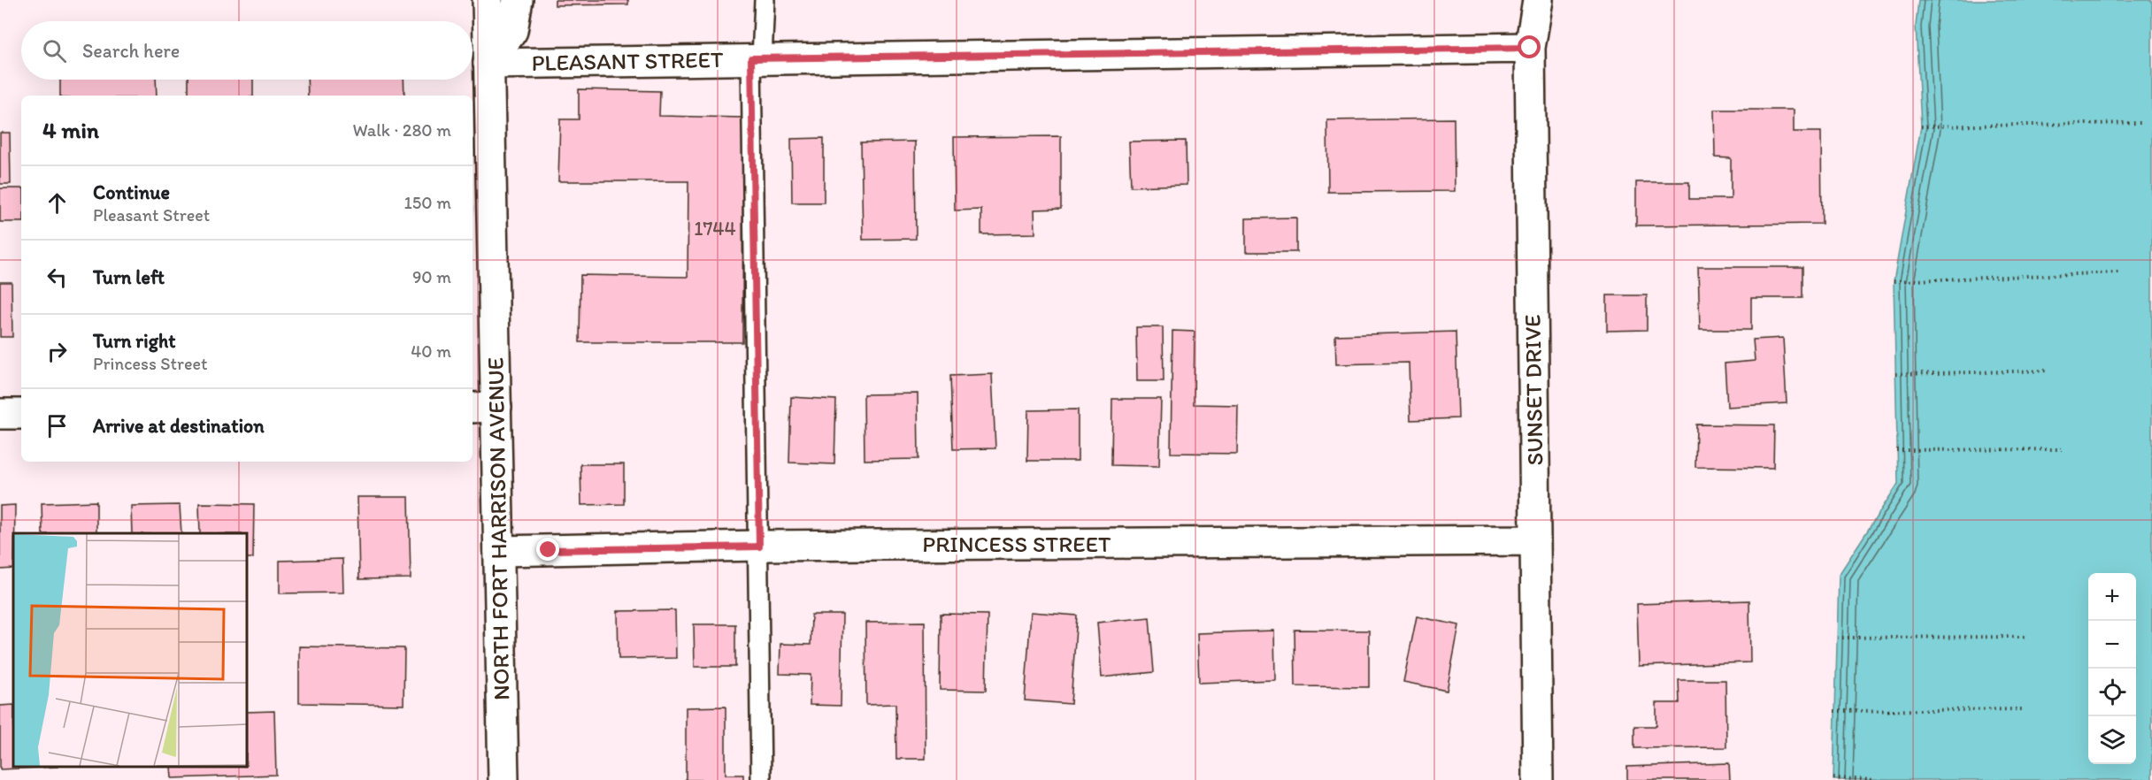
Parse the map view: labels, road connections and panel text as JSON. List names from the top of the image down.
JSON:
{
  "streets": {
    "street": [
      "PLEASANT STREET",
      "SUNSET DRIVE",
      "NORTH FORT HARRISON AVENUE",
      "PRINCESS STREET"
    ]
  },
  "crossings": [
    ["PLEASANT STREET", "SUNSET DRIVE"],
    ["PLEASANT STREET", "NORTH FORT HARRISON AVENUE"],
    ["SUNSET DRIVE", "PRINCESS STREET"],
    ["NORTH FORT HARRISON AVENUE", "PRINCESS STREET"]
  ],
  "house_numbers": ["1744"],
  "page": {
    "search": "Search here",
    "heading": ["4 min", "Walk · 280 m"],
    "list": [
      ["Continue", "Pleasant Street", "150 m"],
      ["Turn left", "90 m"],
      ["Turn right", "Princess Street", "40 m"],
      "Arrive at destination"
    ],
    "map_buttons": ["+", "−"]
  }
}
